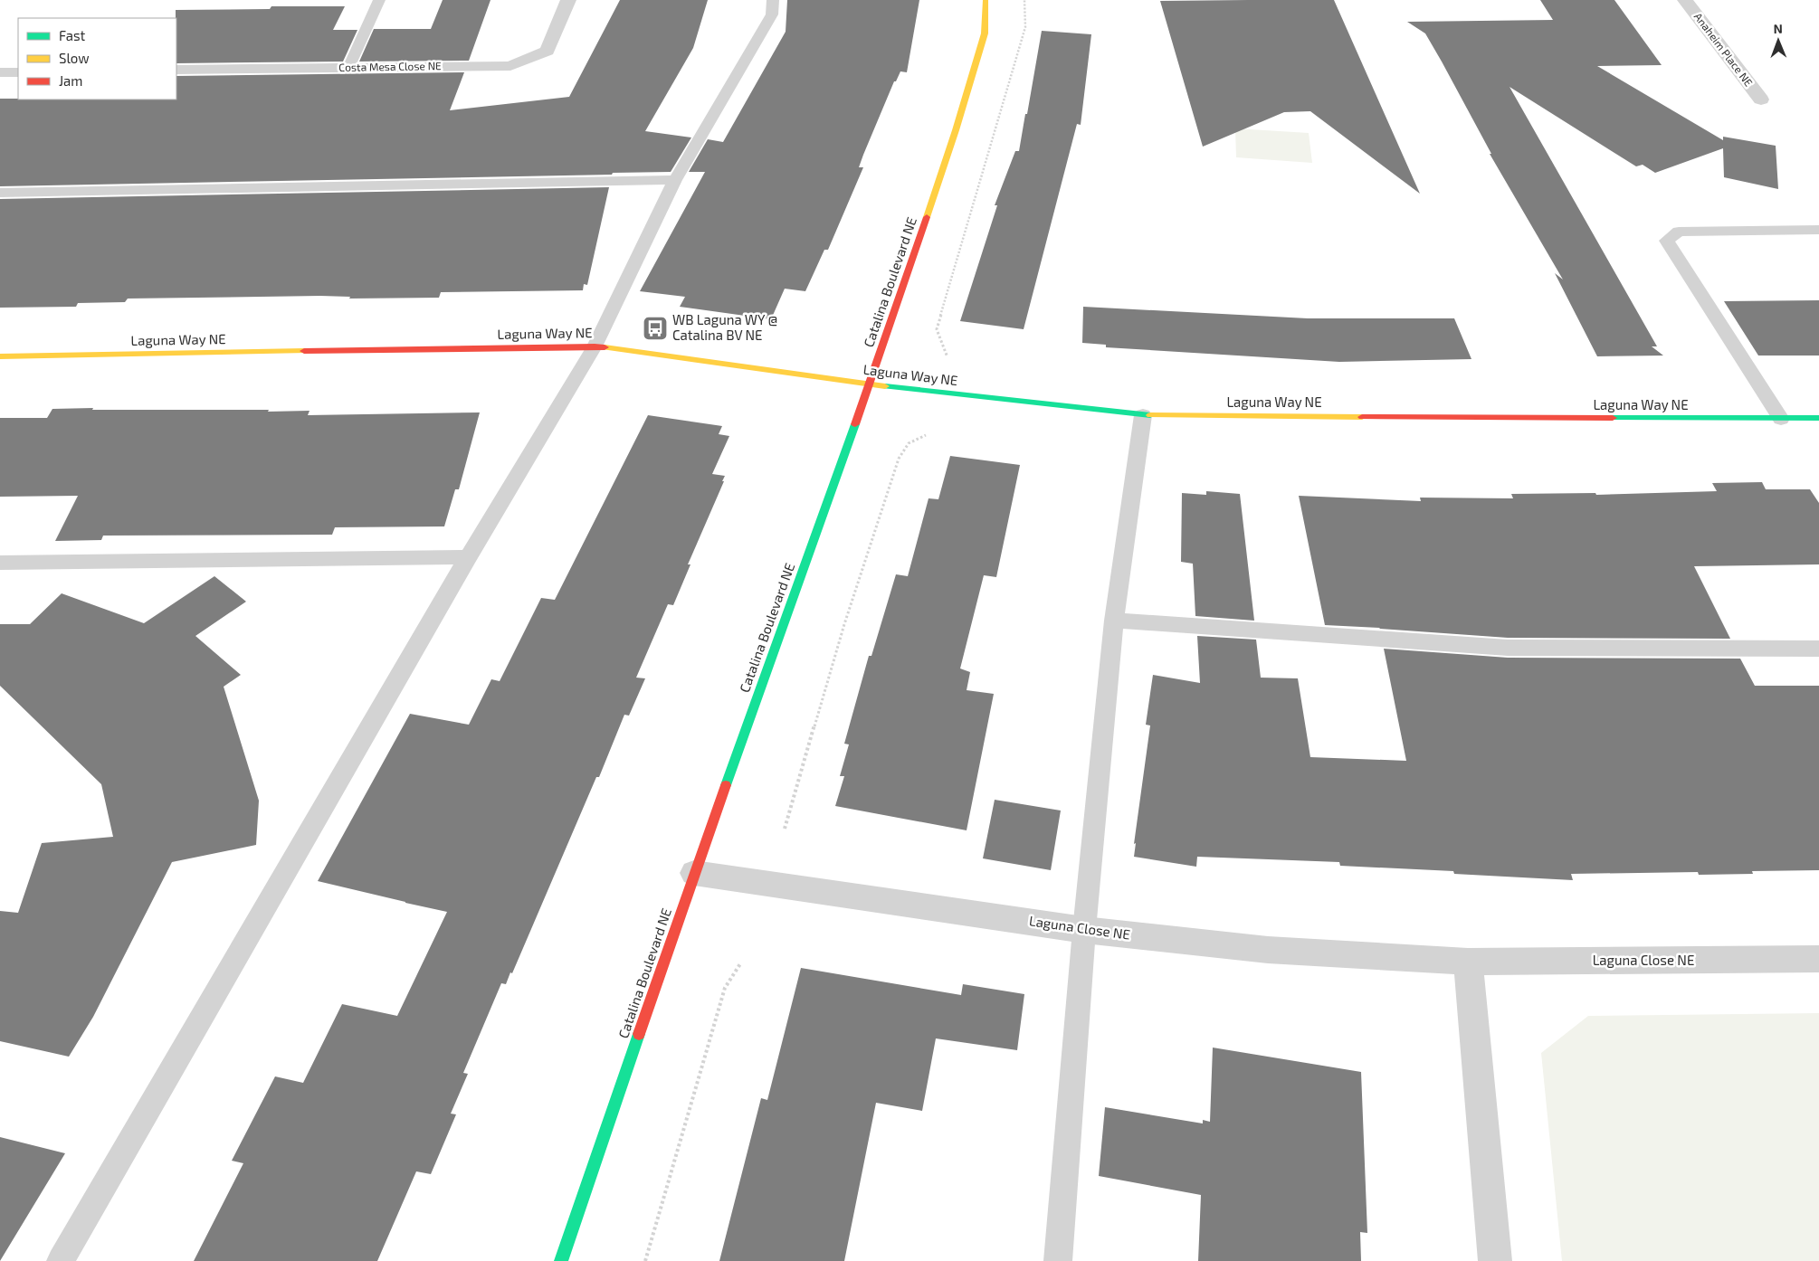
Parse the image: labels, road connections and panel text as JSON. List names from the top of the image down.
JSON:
{
  "streets": {
    "street": [
      "Anaheim Place NE",
      "Costa Mesa Close NE",
      "Catalina Boulevard NE",
      "Laguna Way NE",
      "Laguna Close NE"
    ]
  },
  "crossings": [
    ["Catalina Boulevard NE", "Laguna Way NE"],
    ["Catalina Boulevard NE", "Laguna Close NE"]
  ],
  "places": {
    "bus stop": ["WB Laguna WY @ Catalina BV NE"]
  },
  "legend": ["Fast", "Slow", "Jam"],
  "north": "top"
}
